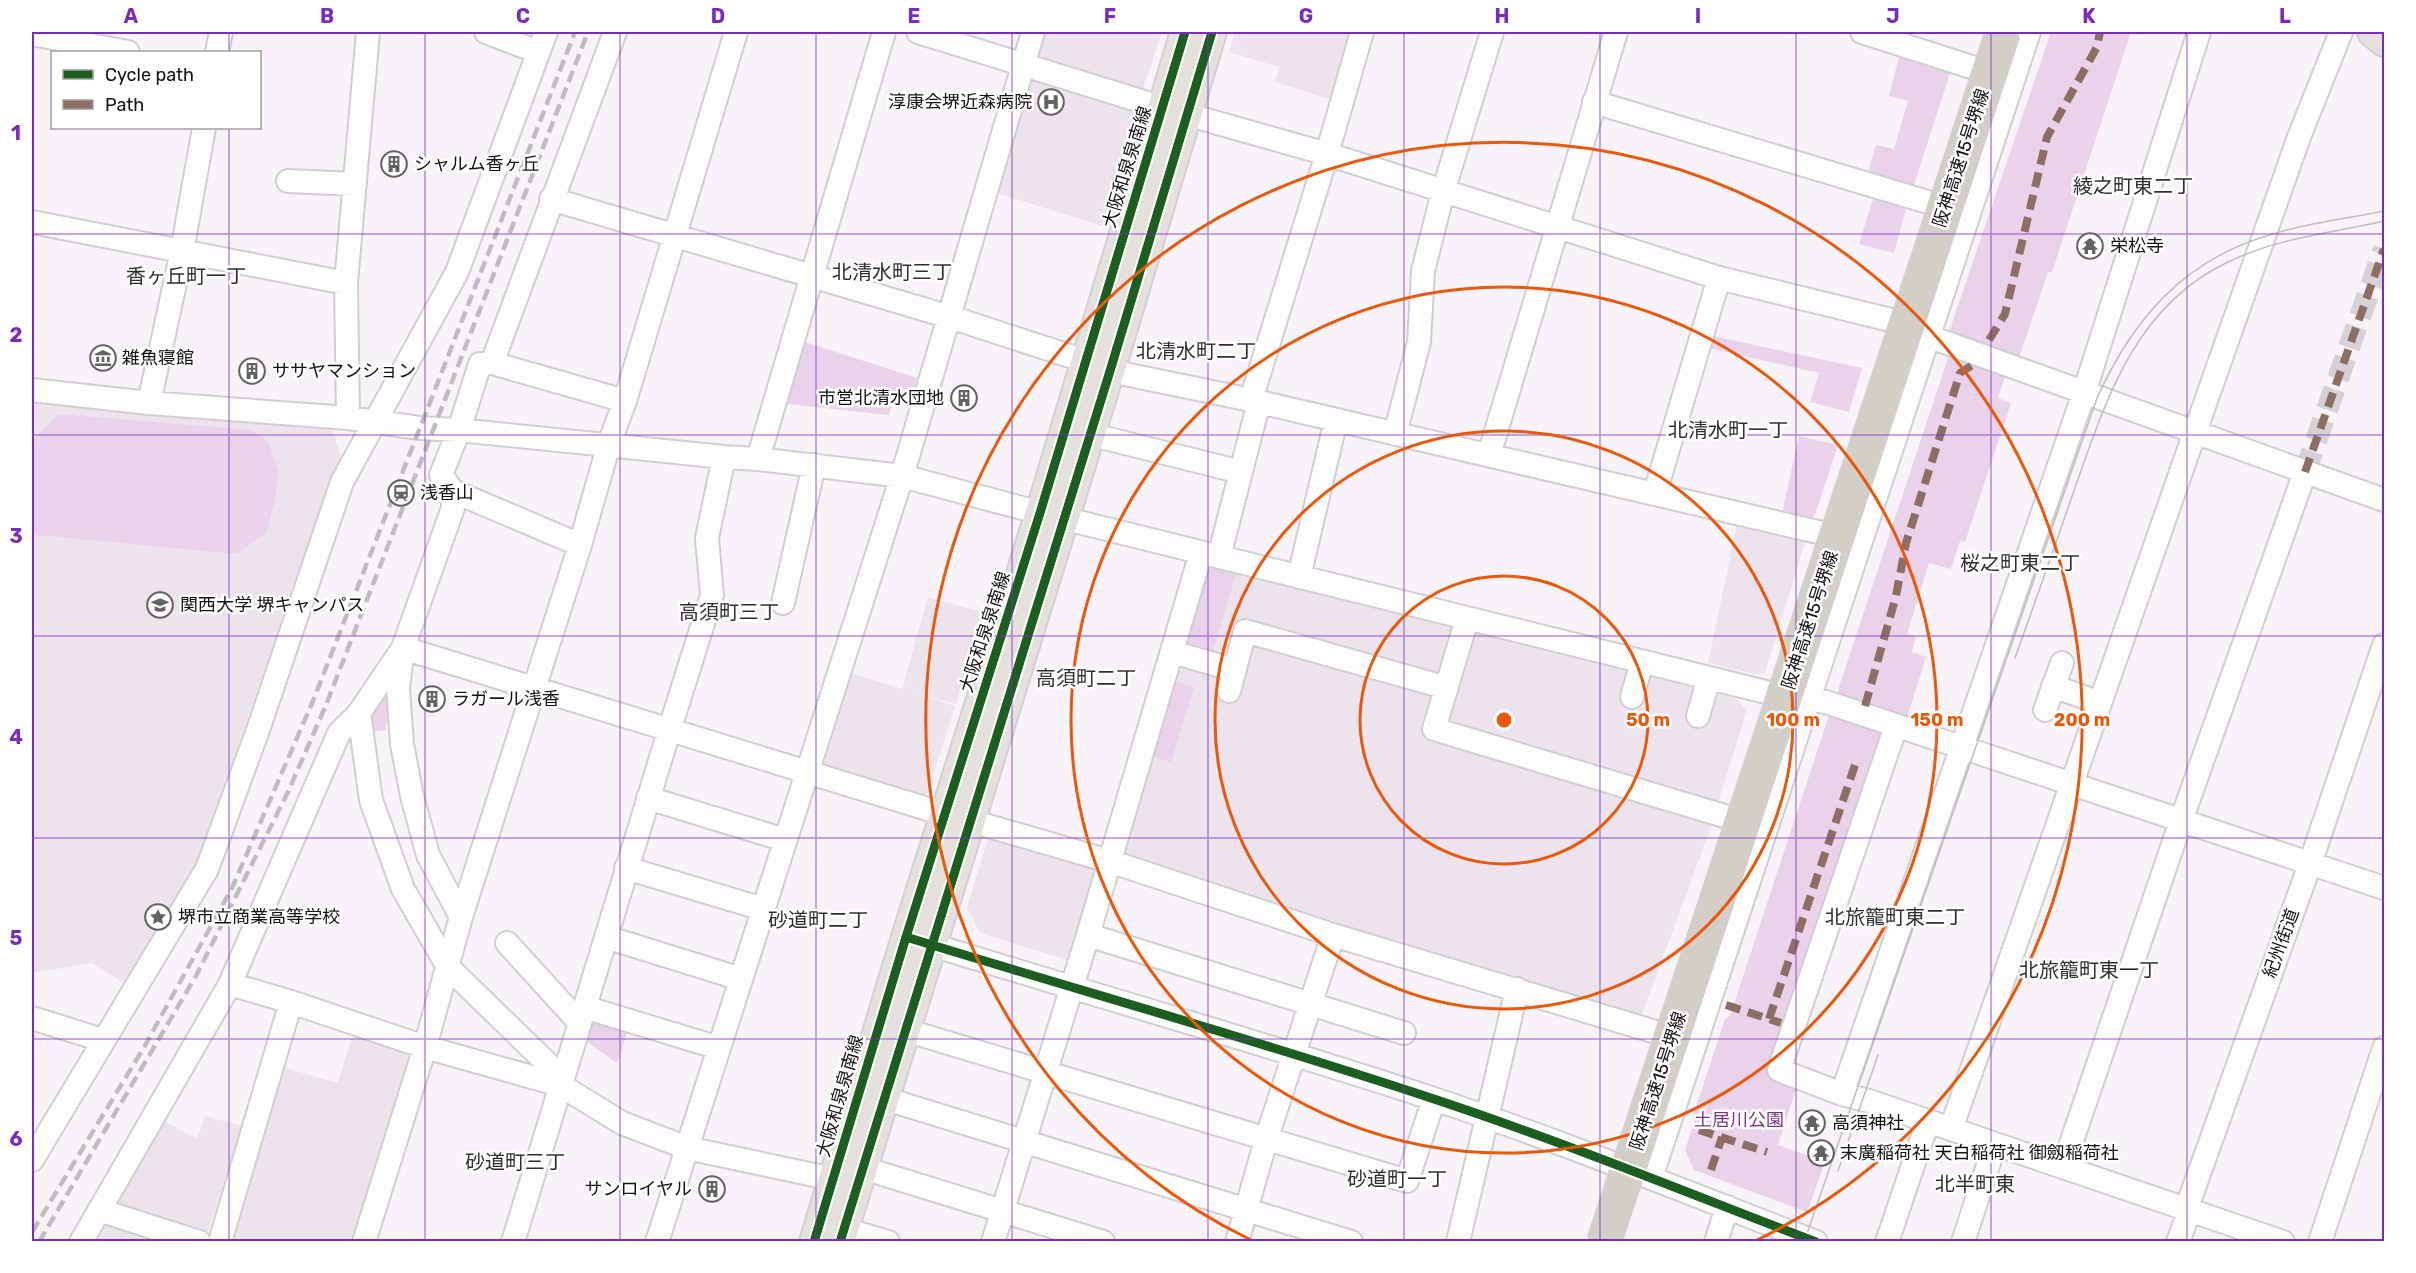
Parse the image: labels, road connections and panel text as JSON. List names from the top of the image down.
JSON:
{
  "streets": {
    "highway": ["阪神高速15号堺線"],
    "main road": ["大阪和泉泉南線"],
    "street": ["紀州街道"]
  },
  "districts": [
    "綾之町東二丁",
    "北清水町三丁",
    "香ヶ丘町一丁",
    "北清水町二丁",
    "北清水町一丁",
    "桜之町東二丁",
    "高須町三丁",
    "高須町二丁",
    "北旅籠町東二丁",
    "砂道町二丁",
    "北旅籠町東一丁",
    "砂道町三丁",
    "砂道町一丁",
    "北半町東"
  ],
  "parks": ["土居川公園"],
  "places": {
    "hospital": ["淳康会堺近森病院"],
    "building": [
      "シャルム香ヶ丘",
      "ササヤマンション",
      "市営北清水団地",
      "ラガール浅香",
      "サンロイヤル"
    ],
    "temple": ["栄松寺", "高須神社", "末廣稲荷社 天白稲荷社 御劔稲荷社"],
    "museum": ["雑魚寝館"],
    "station": ["浅香山"],
    "school or university": ["関西大学 堺キャンパス"],
    "place": ["堺市立商業高等学校"]
  },
  "legend": ["Cycle path", "Path"],
  "grid": {
    "columns": [
      "A",
      "B",
      "C",
      "D",
      "E",
      "F",
      "G",
      "H",
      "I",
      "J",
      "K",
      "L"
    ],
    "rows": [
      "1",
      "2",
      "3",
      "4",
      "5",
      "6"
    ]
  },
  "rings": [
    "50 m",
    "100 m",
    "150 m",
    "200 m"
  ]
}
